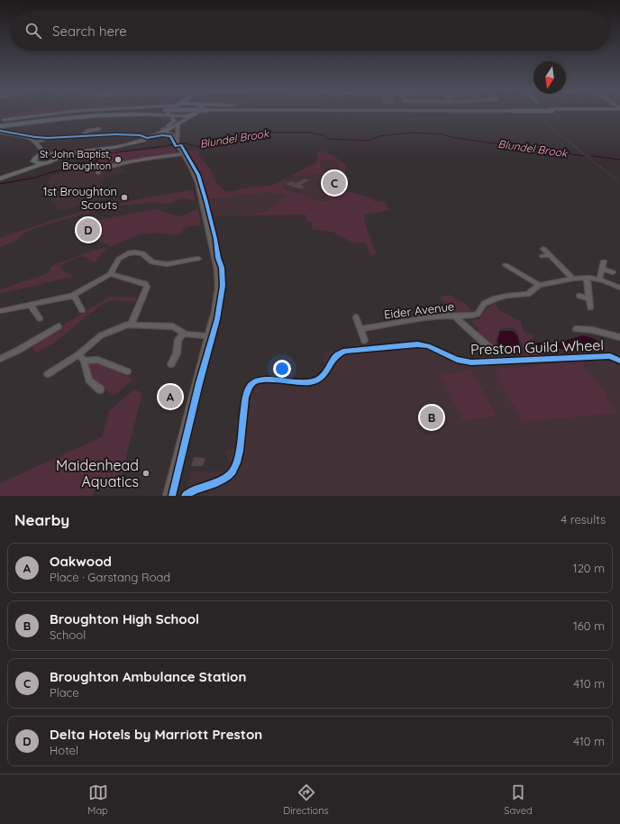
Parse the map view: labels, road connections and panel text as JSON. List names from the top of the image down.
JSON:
{
  "streets": {
    "street": ["Eider Avenue"],
    "cycle path": ["Preston Guild Wheel"]
  },
  "water": ["Blundel Brook"],
  "places": ["St John Baptist, Broughton", "1st Broughton Scouts", "Maidenhead Aquatics"],
  "north": "bottom",
  "page": {
    "search": "Search here",
    "pins": [
      "C",
      "D",
      "A",
      "B"
    ],
    "heading": ["Nearby", "4 results"],
    "list": [
      {
        "mark": "A",
        "name": "Oakwood",
        "note": "Place · Garstang Road",
        "value": "120 m"
      },
      {
        "mark": "B",
        "name": "Broughton High School",
        "note": "School",
        "value": "160 m"
      },
      {
        "mark": "C",
        "name": "Broughton Ambulance Station",
        "note": "Place",
        "value": "410 m"
      },
      {
        "mark": "D",
        "name": "Delta Hotels by Marriott Preston",
        "note": "Hotel",
        "value": "410 m"
      }
    ],
    "nav": ["Map", "Directions", "Saved"]
  }
}
